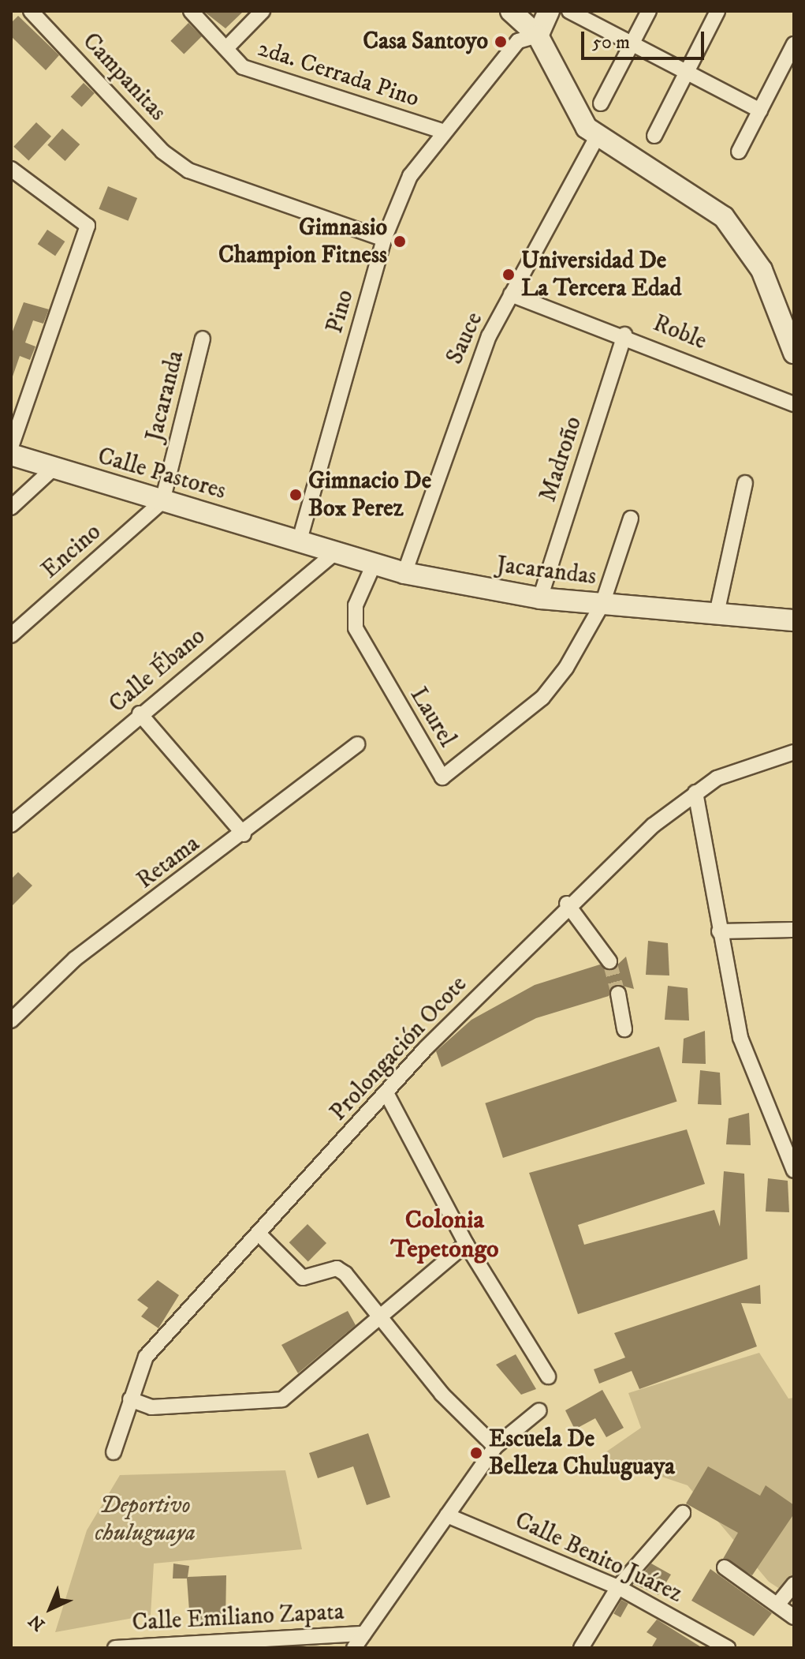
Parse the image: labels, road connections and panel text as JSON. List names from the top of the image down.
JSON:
{
  "streets": {
    "street": [
      "2da. Cerrada Pino",
      "Campanitas",
      "Pino",
      "Roble",
      "Sauce",
      "Jacaranda",
      "Madroño",
      "Calle Pastores",
      "Encino",
      "Jacarandas",
      "Calle Ébano",
      "Laurel",
      "Retama",
      "Prolongación Ocote",
      "Calle Benito Juárez",
      "Calle Emiliano Zapata"
    ]
  },
  "crossings": [
    ["2da. Cerrada Pino", "Pino"],
    ["Campanitas", "Pino"],
    ["Pino", "Calle Pastores"],
    ["Pino", "Jacarandas"],
    ["Roble", "Sauce"],
    ["Roble", "Madroño"],
    ["Sauce", "Jacarandas"],
    ["Jacaranda", "Calle Pastores"],
    ["Jacaranda", "Encino"],
    ["Madroño", "Jacarandas"],
    ["Calle Pastores", "Encino"],
    ["Calle Pastores", "Jacarandas"],
    ["Jacarandas", "Calle Ébano"],
    ["Jacarandas", "Laurel"],
    ["Calle Benito Juárez", "Calle Emiliano Zapata"]
  ],
  "districts": ["Colonia Tepetongo"],
  "parks": ["Deportivo chuluguaya"],
  "places": [
    "Casa Santoyo",
    "Gimnasio Champion Fitness",
    "Universidad De La Tercera Edad",
    "Gimnacio De Box Perez",
    "Escuela De Belleza Chuluguaya"
  ],
  "scale_bar": "50 m",
  "north": "bottom left"
}
